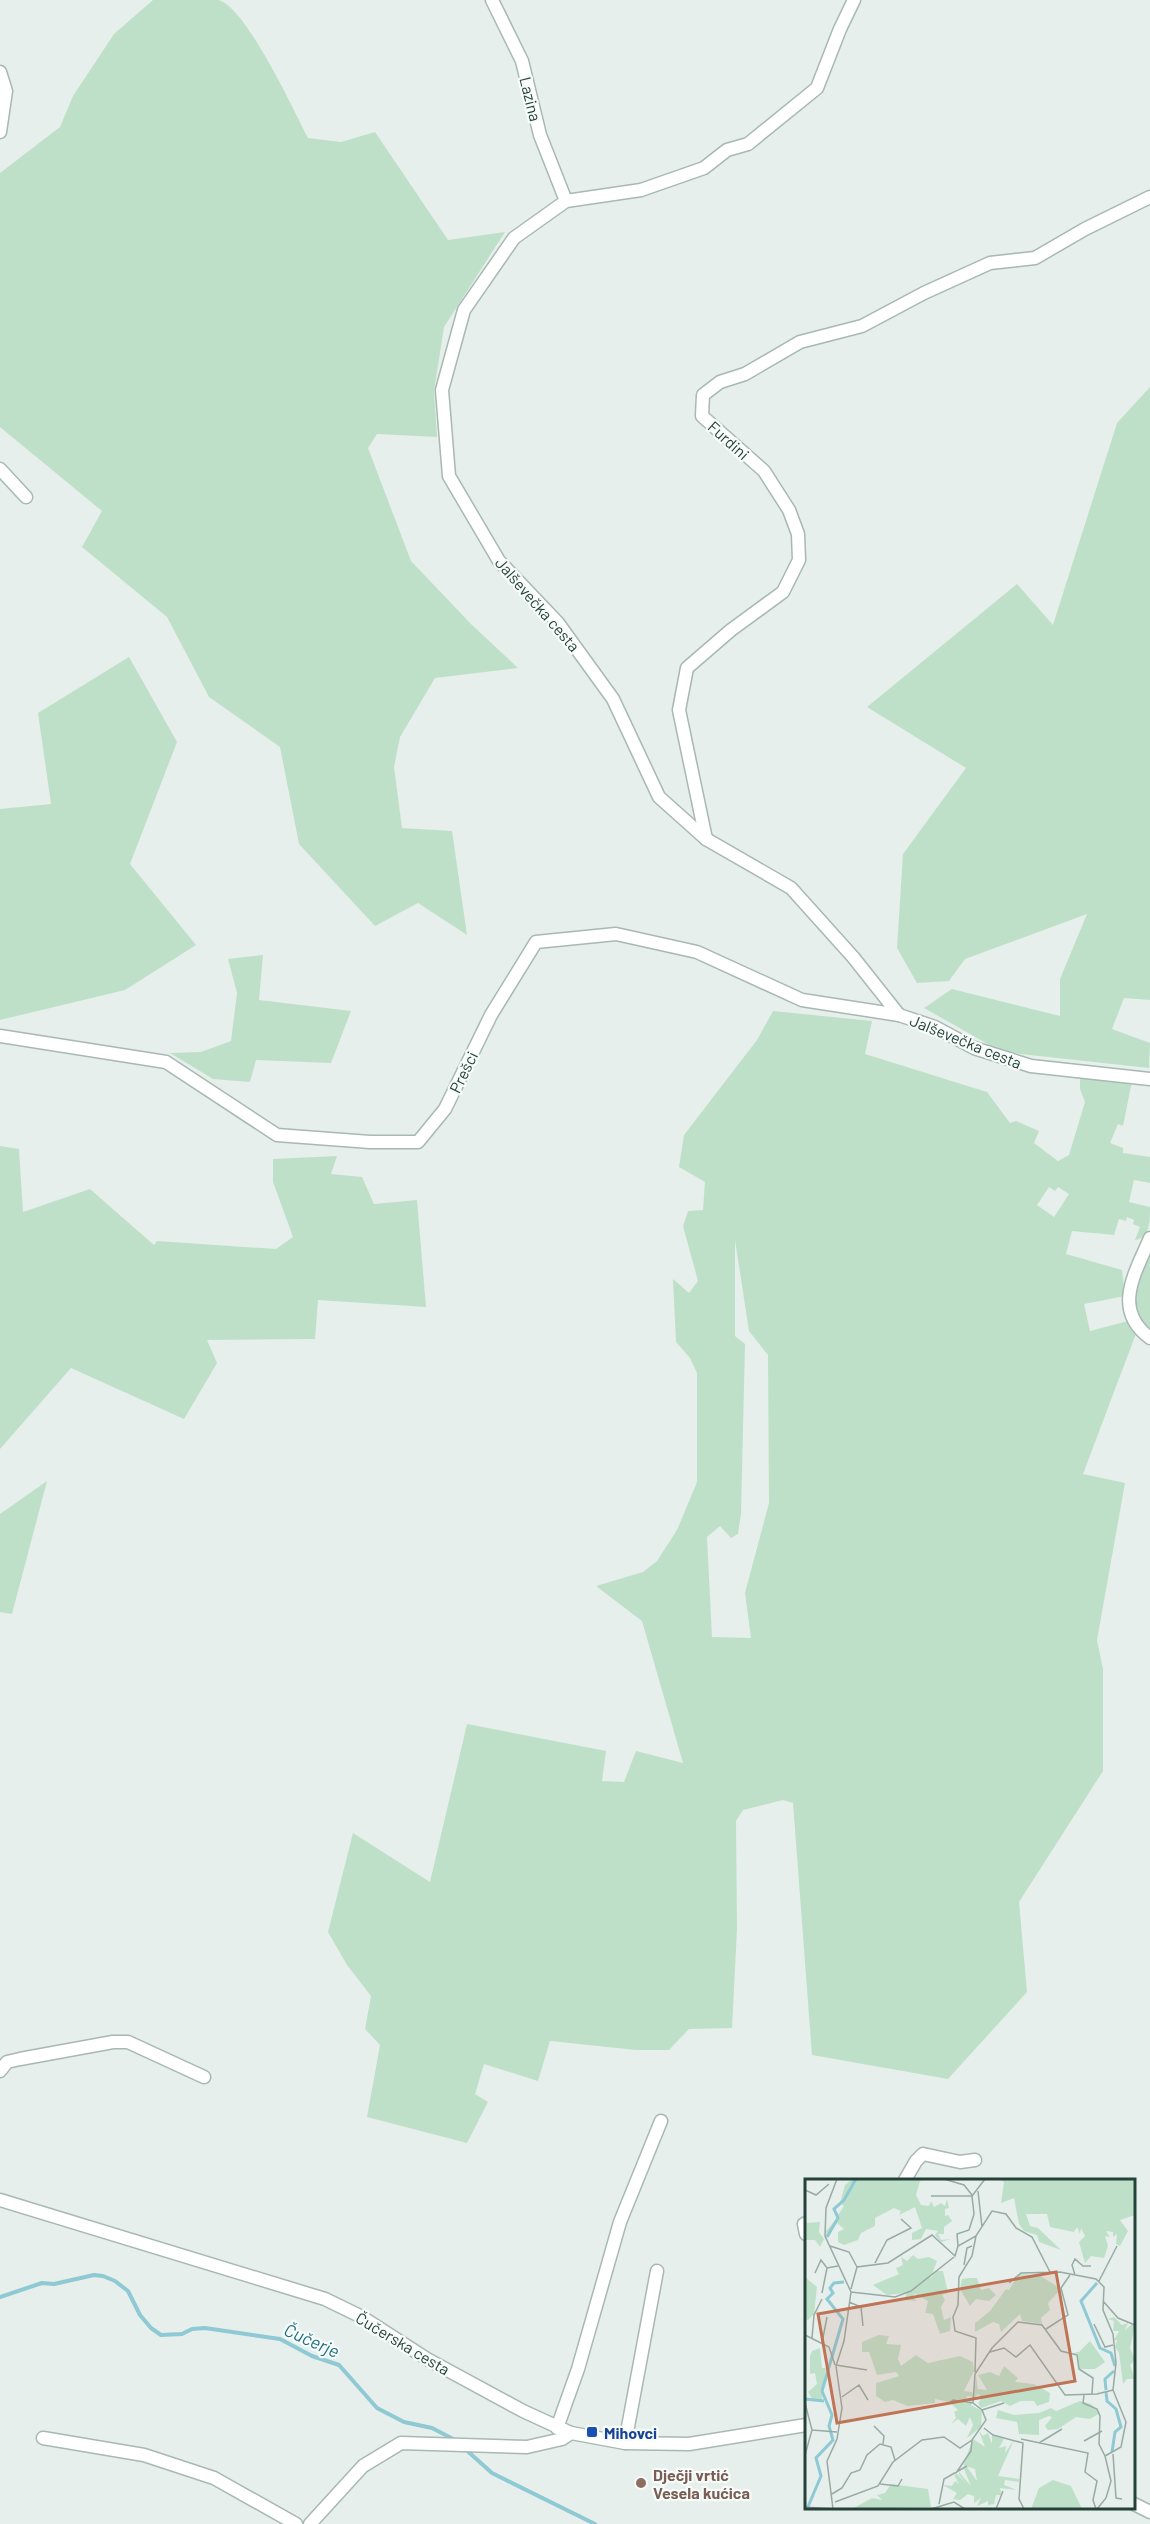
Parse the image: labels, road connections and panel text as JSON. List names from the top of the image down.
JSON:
{
  "streets": {
    "street": [
      "Lazina",
      "Furdini",
      "Jalševečka cesta",
      "Prešci",
      "Čučerska cesta"
    ]
  },
  "crossings": [
    ["Lazina", "Jalševečka cesta"],
    ["Furdini", "Jalševečka cesta"],
    ["Jalševečka cesta", "Prešci"]
  ],
  "water": ["Čučerje"],
  "places": {
    "transit": ["Mihovci"],
    "other": ["Dječji vrtić Vesela kućica"]
  }
}
